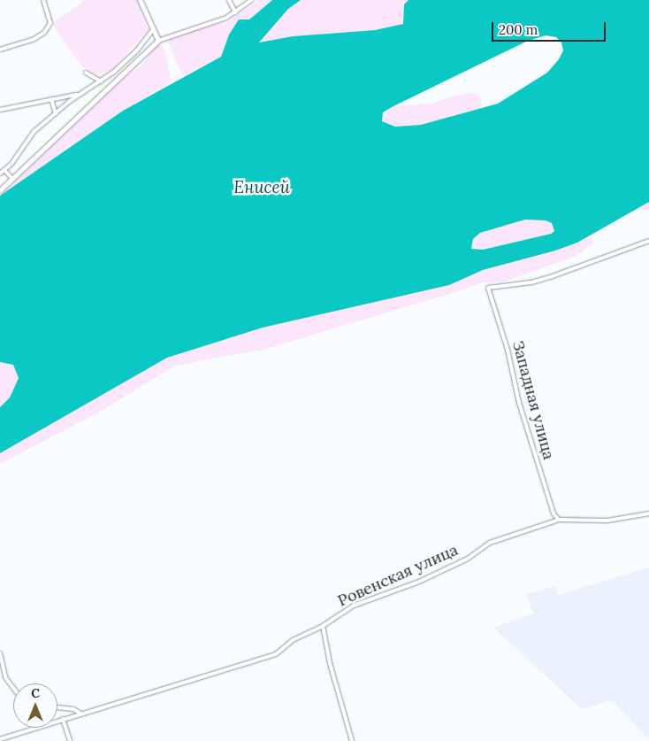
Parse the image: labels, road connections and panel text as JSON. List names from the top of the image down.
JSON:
{
  "streets": {
    "street": ["Западная улица", "Ровенская улица"]
  },
  "crossings": [
    ["Западная улица", "Ровенская улица"]
  ],
  "water": ["Енисей"],
  "scale_bar": "200 m",
  "north": "top"
}
